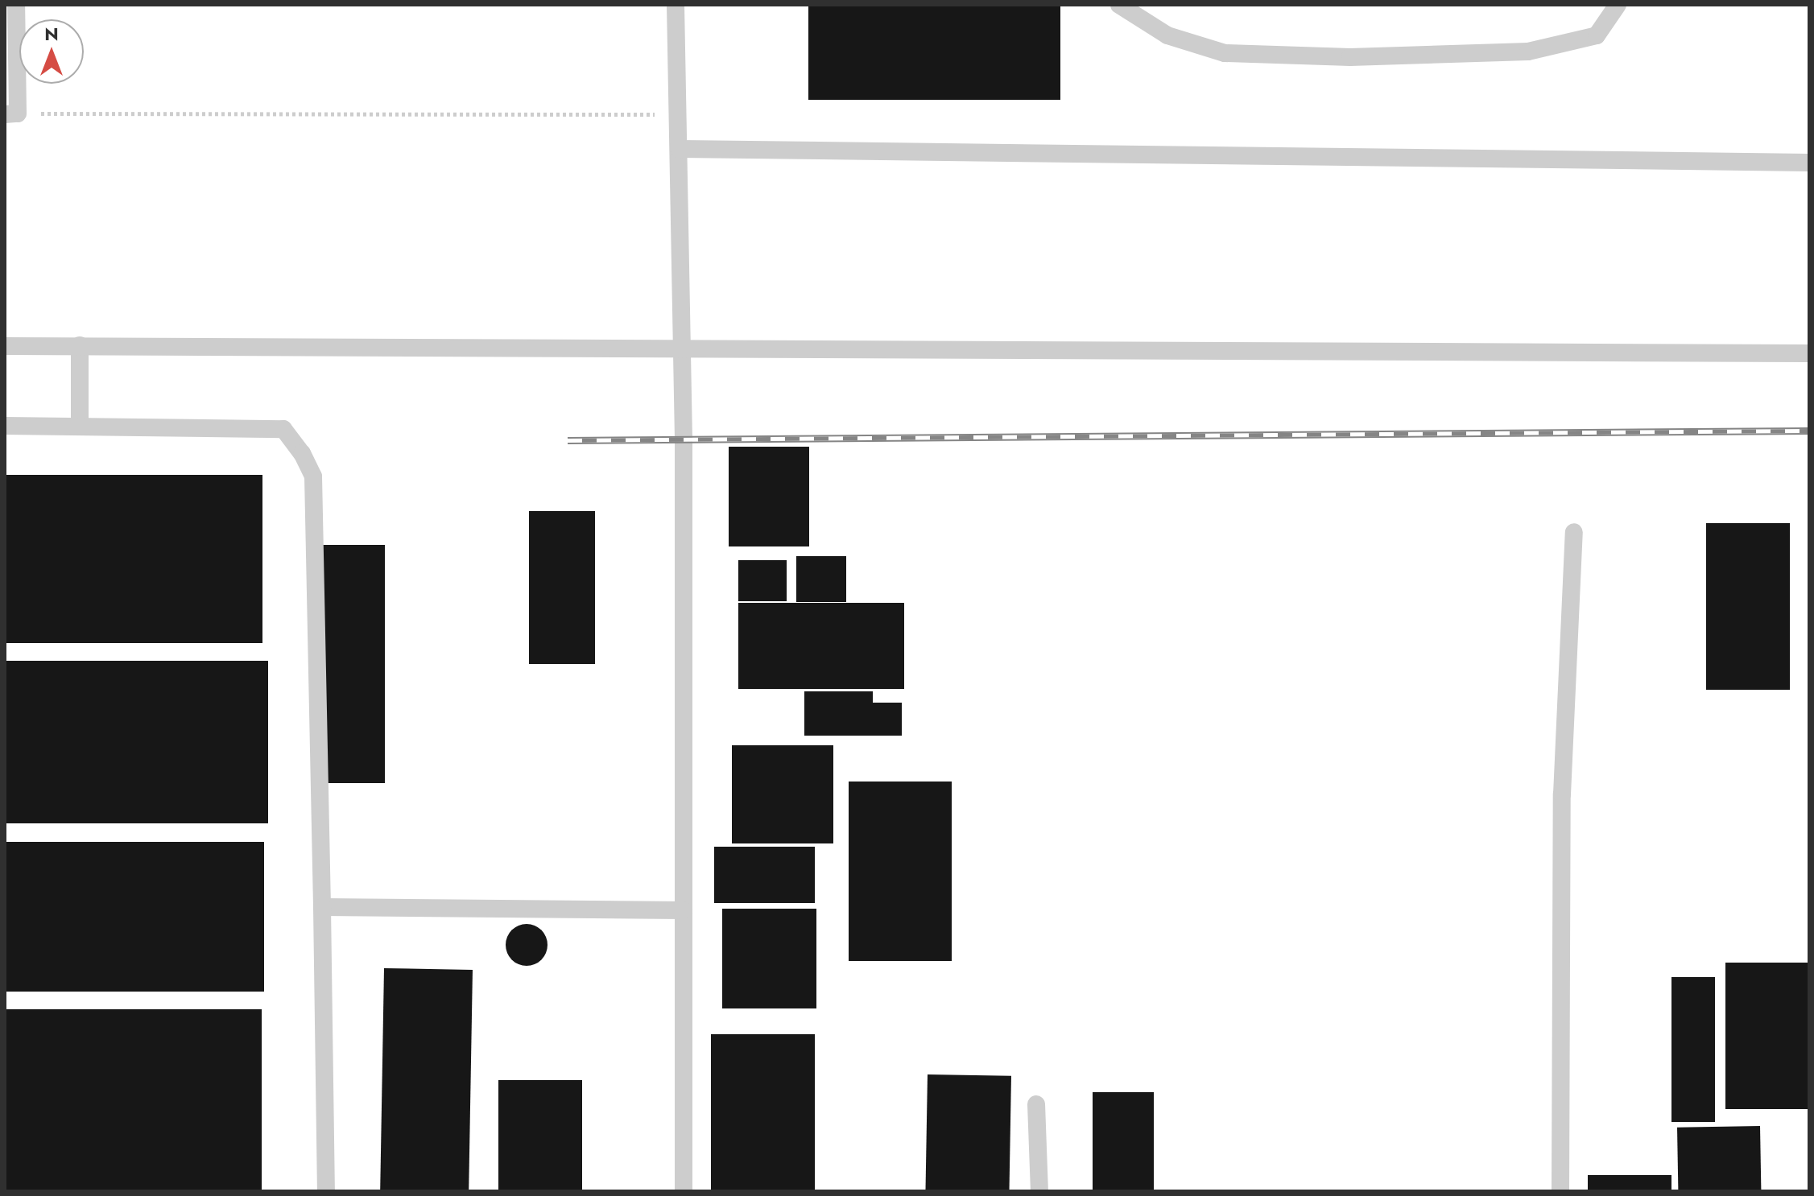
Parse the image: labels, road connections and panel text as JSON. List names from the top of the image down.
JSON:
{
  "north": "top"
}
